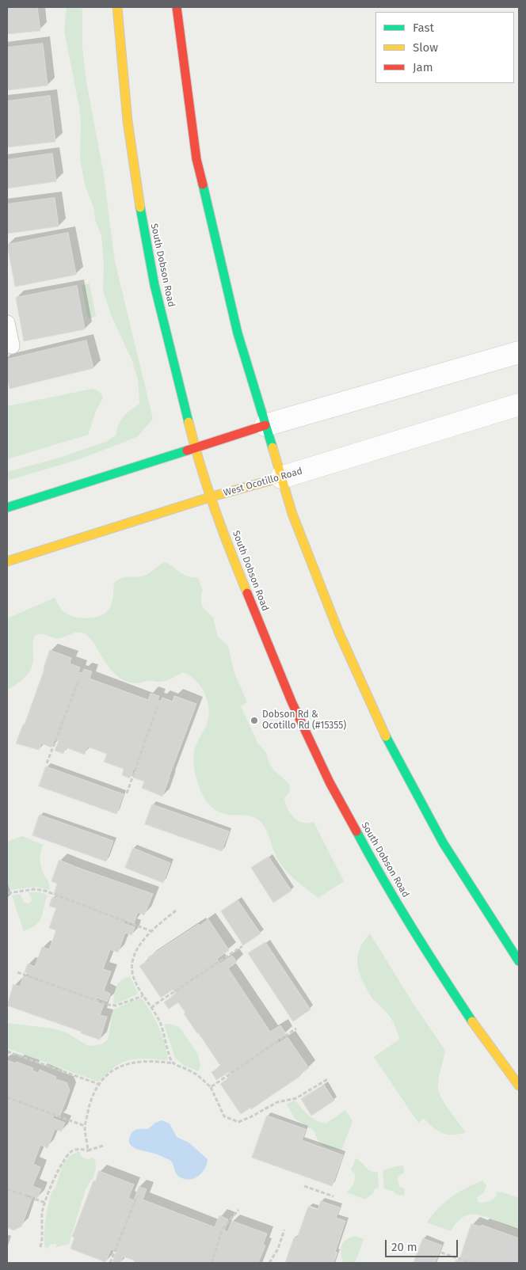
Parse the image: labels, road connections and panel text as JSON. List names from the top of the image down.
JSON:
{
  "streets": {
    "main road": ["South Dobson Road", "West Ocotillo Road"]
  },
  "crossings": [
    ["South Dobson Road", "West Ocotillo Road"]
  ],
  "places": ["Dobson Rd & Ocotillo Rd (#15355)"],
  "legend": ["Fast", "Slow", "Jam"],
  "scale_bar": "20 m"
}
